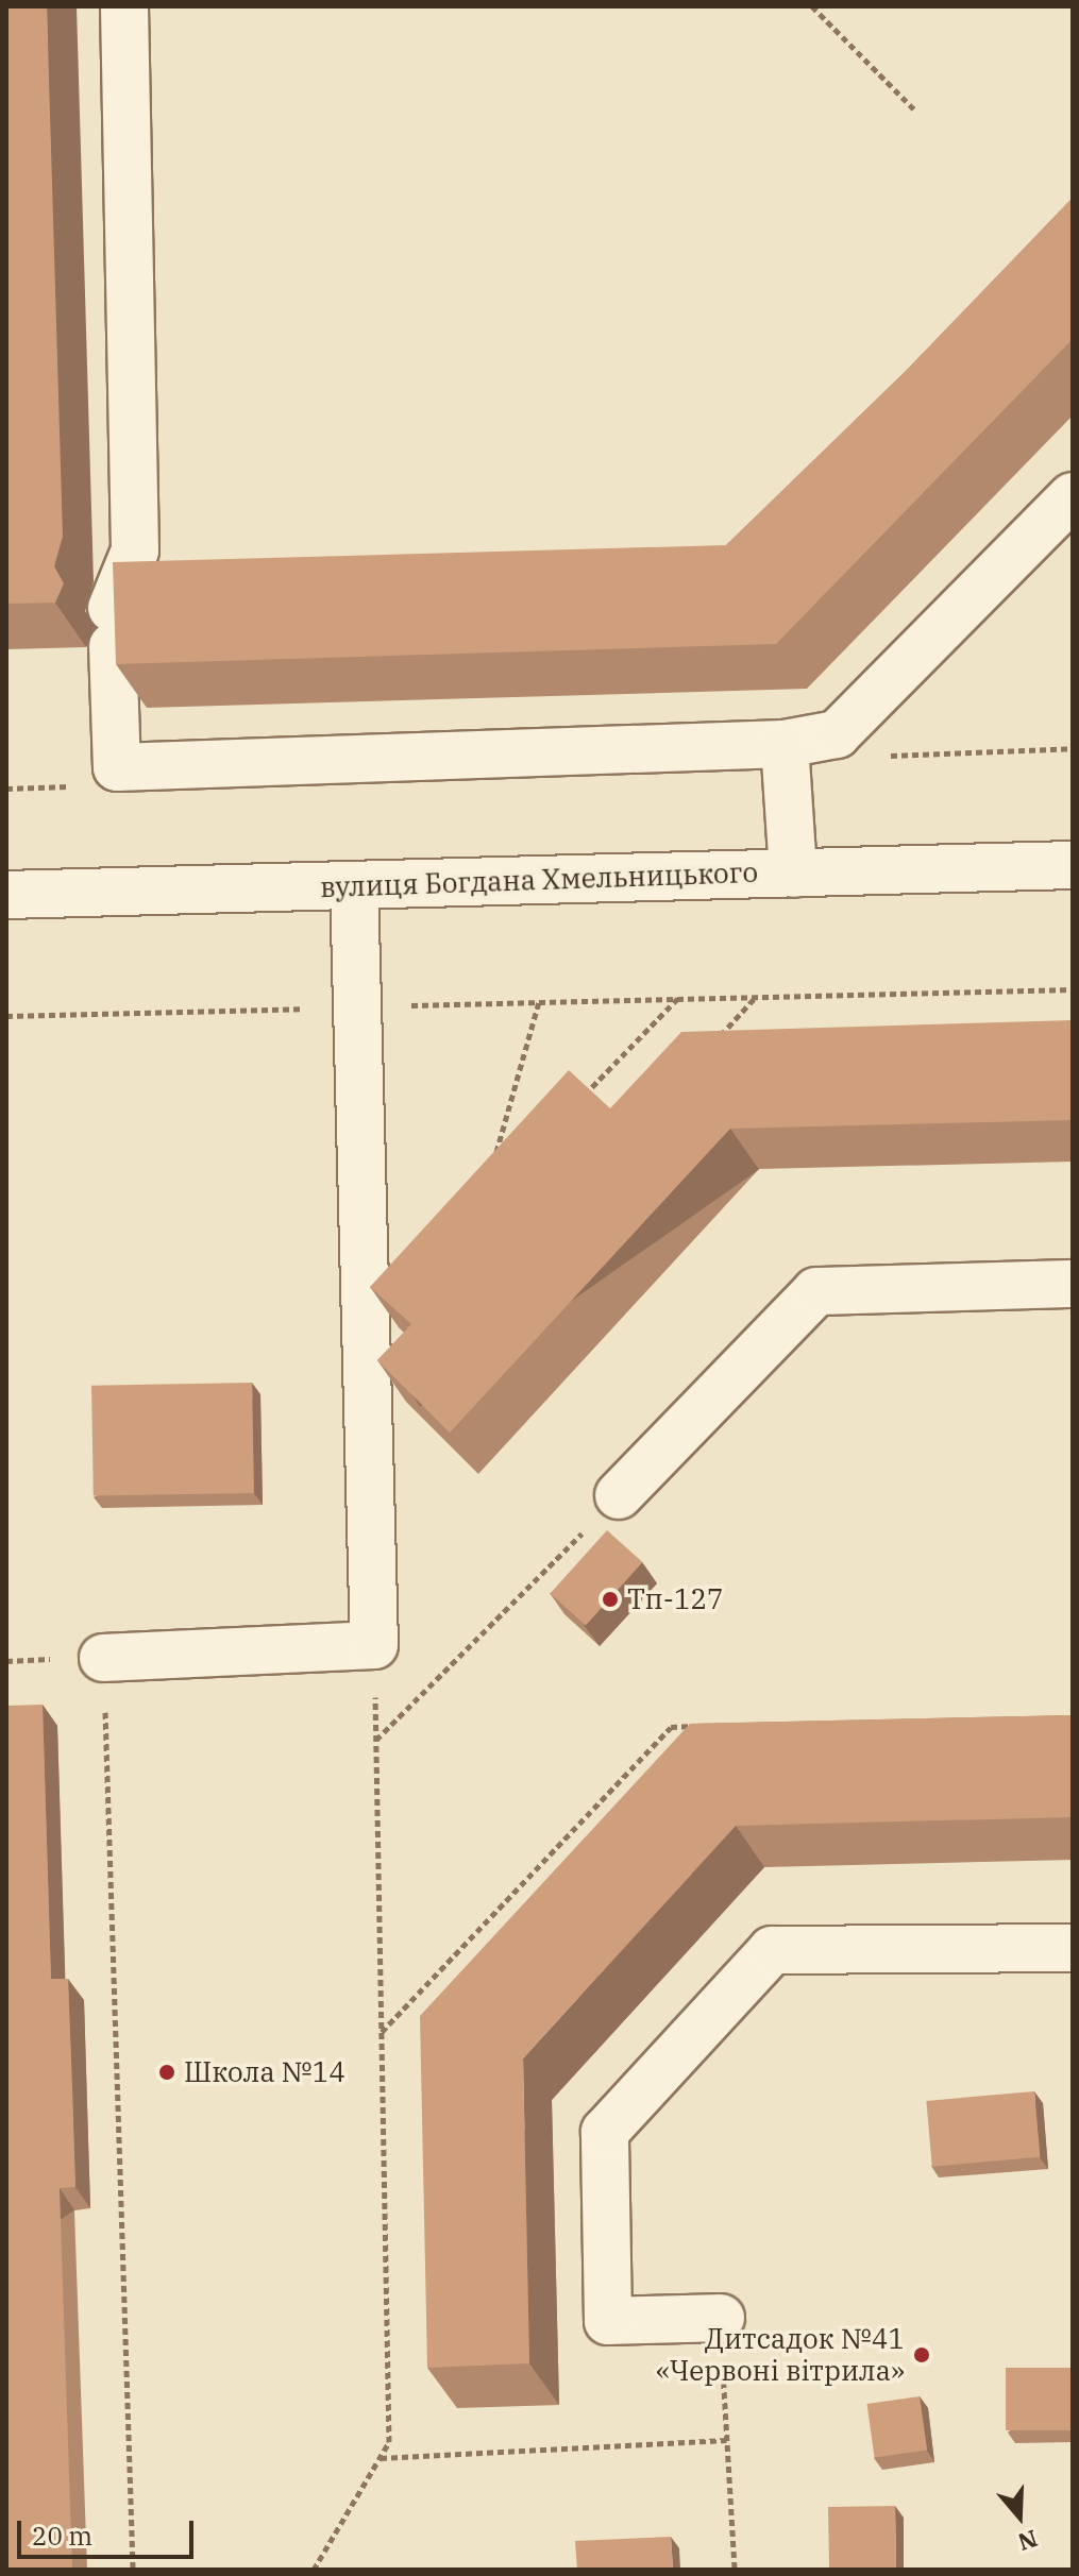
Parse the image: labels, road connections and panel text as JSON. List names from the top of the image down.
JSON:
{
  "streets": {
    "street": ["вулиця Богдана Хмельницького"]
  },
  "places": ["Тп-127", "Школа №14", "Дитсадок №41 «Червоні вітрила»"],
  "scale_bar": "20 m",
  "north": "bottom"
}
